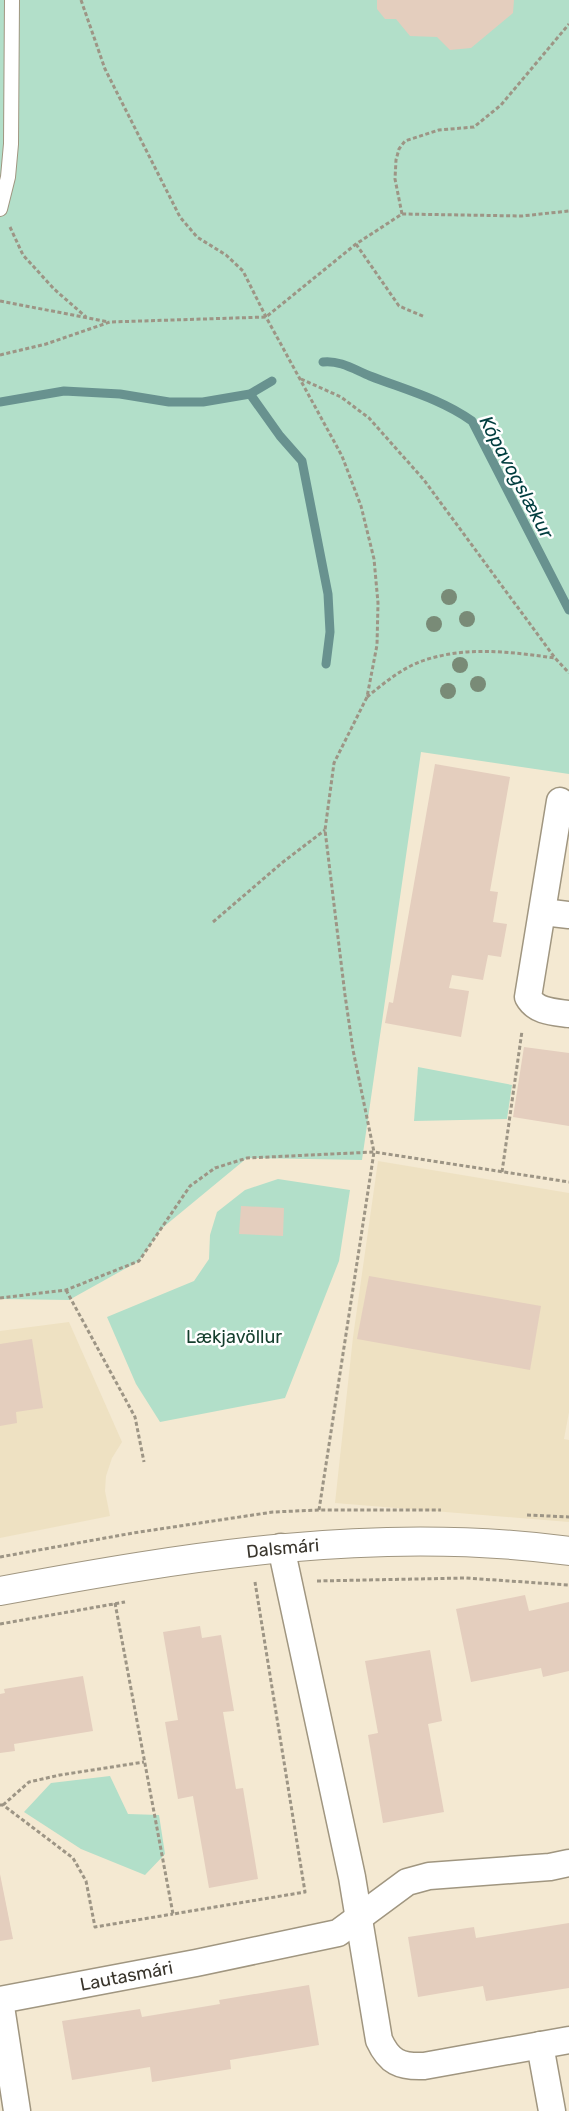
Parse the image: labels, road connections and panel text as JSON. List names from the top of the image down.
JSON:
{
  "streets": {
    "street": ["Dalsmári", "Lautasmári"]
  },
  "water": ["Kópavogslækur"],
  "parks": ["Lækjavöllur"]
}
